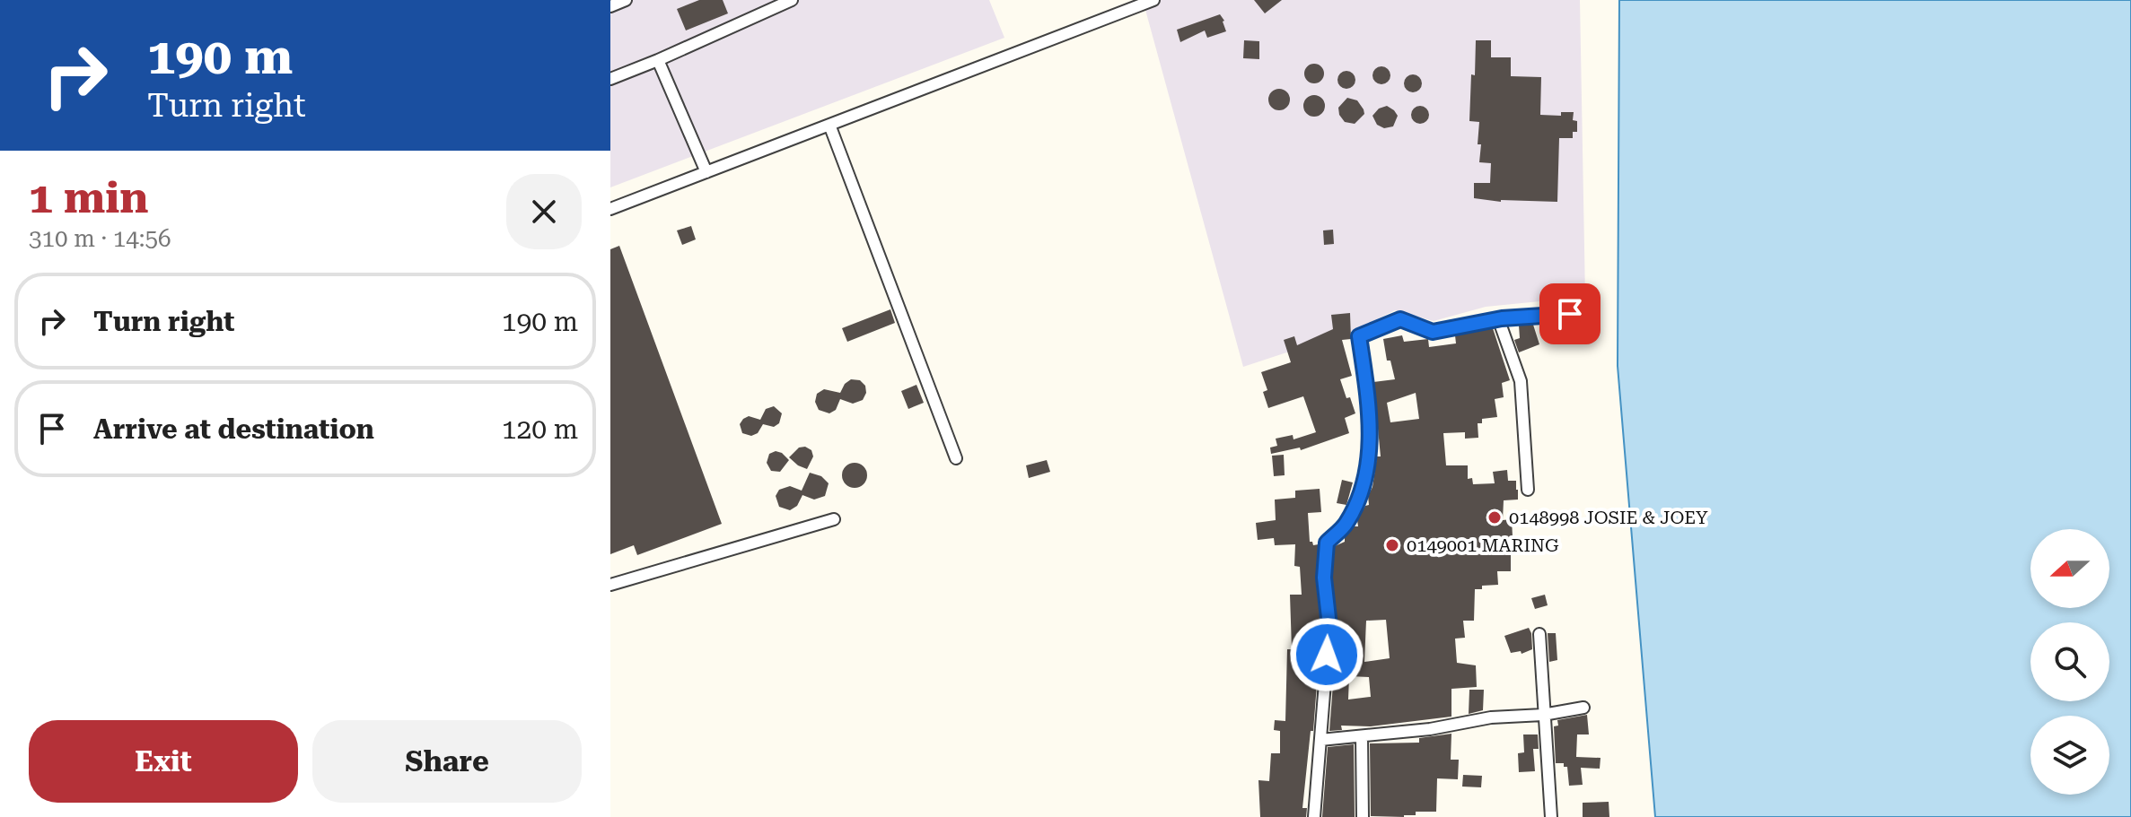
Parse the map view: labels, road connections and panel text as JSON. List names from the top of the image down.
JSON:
{
  "places": ["0148998 JOSIE & JOEY", "0149001 MARING"],
  "north": "left",
  "page": {
    "turn": ["190 m", "Turn right"],
    "heading": ["1 min", "310 m · 14:56"],
    "list": [
      {
        "name": "Turn right",
        "value": "190 m"
      },
      {
        "name": "Arrive at destination",
        "value": "120 m"
      }
    ],
    "buttons": ["Exit", "Share"]
  }
}
